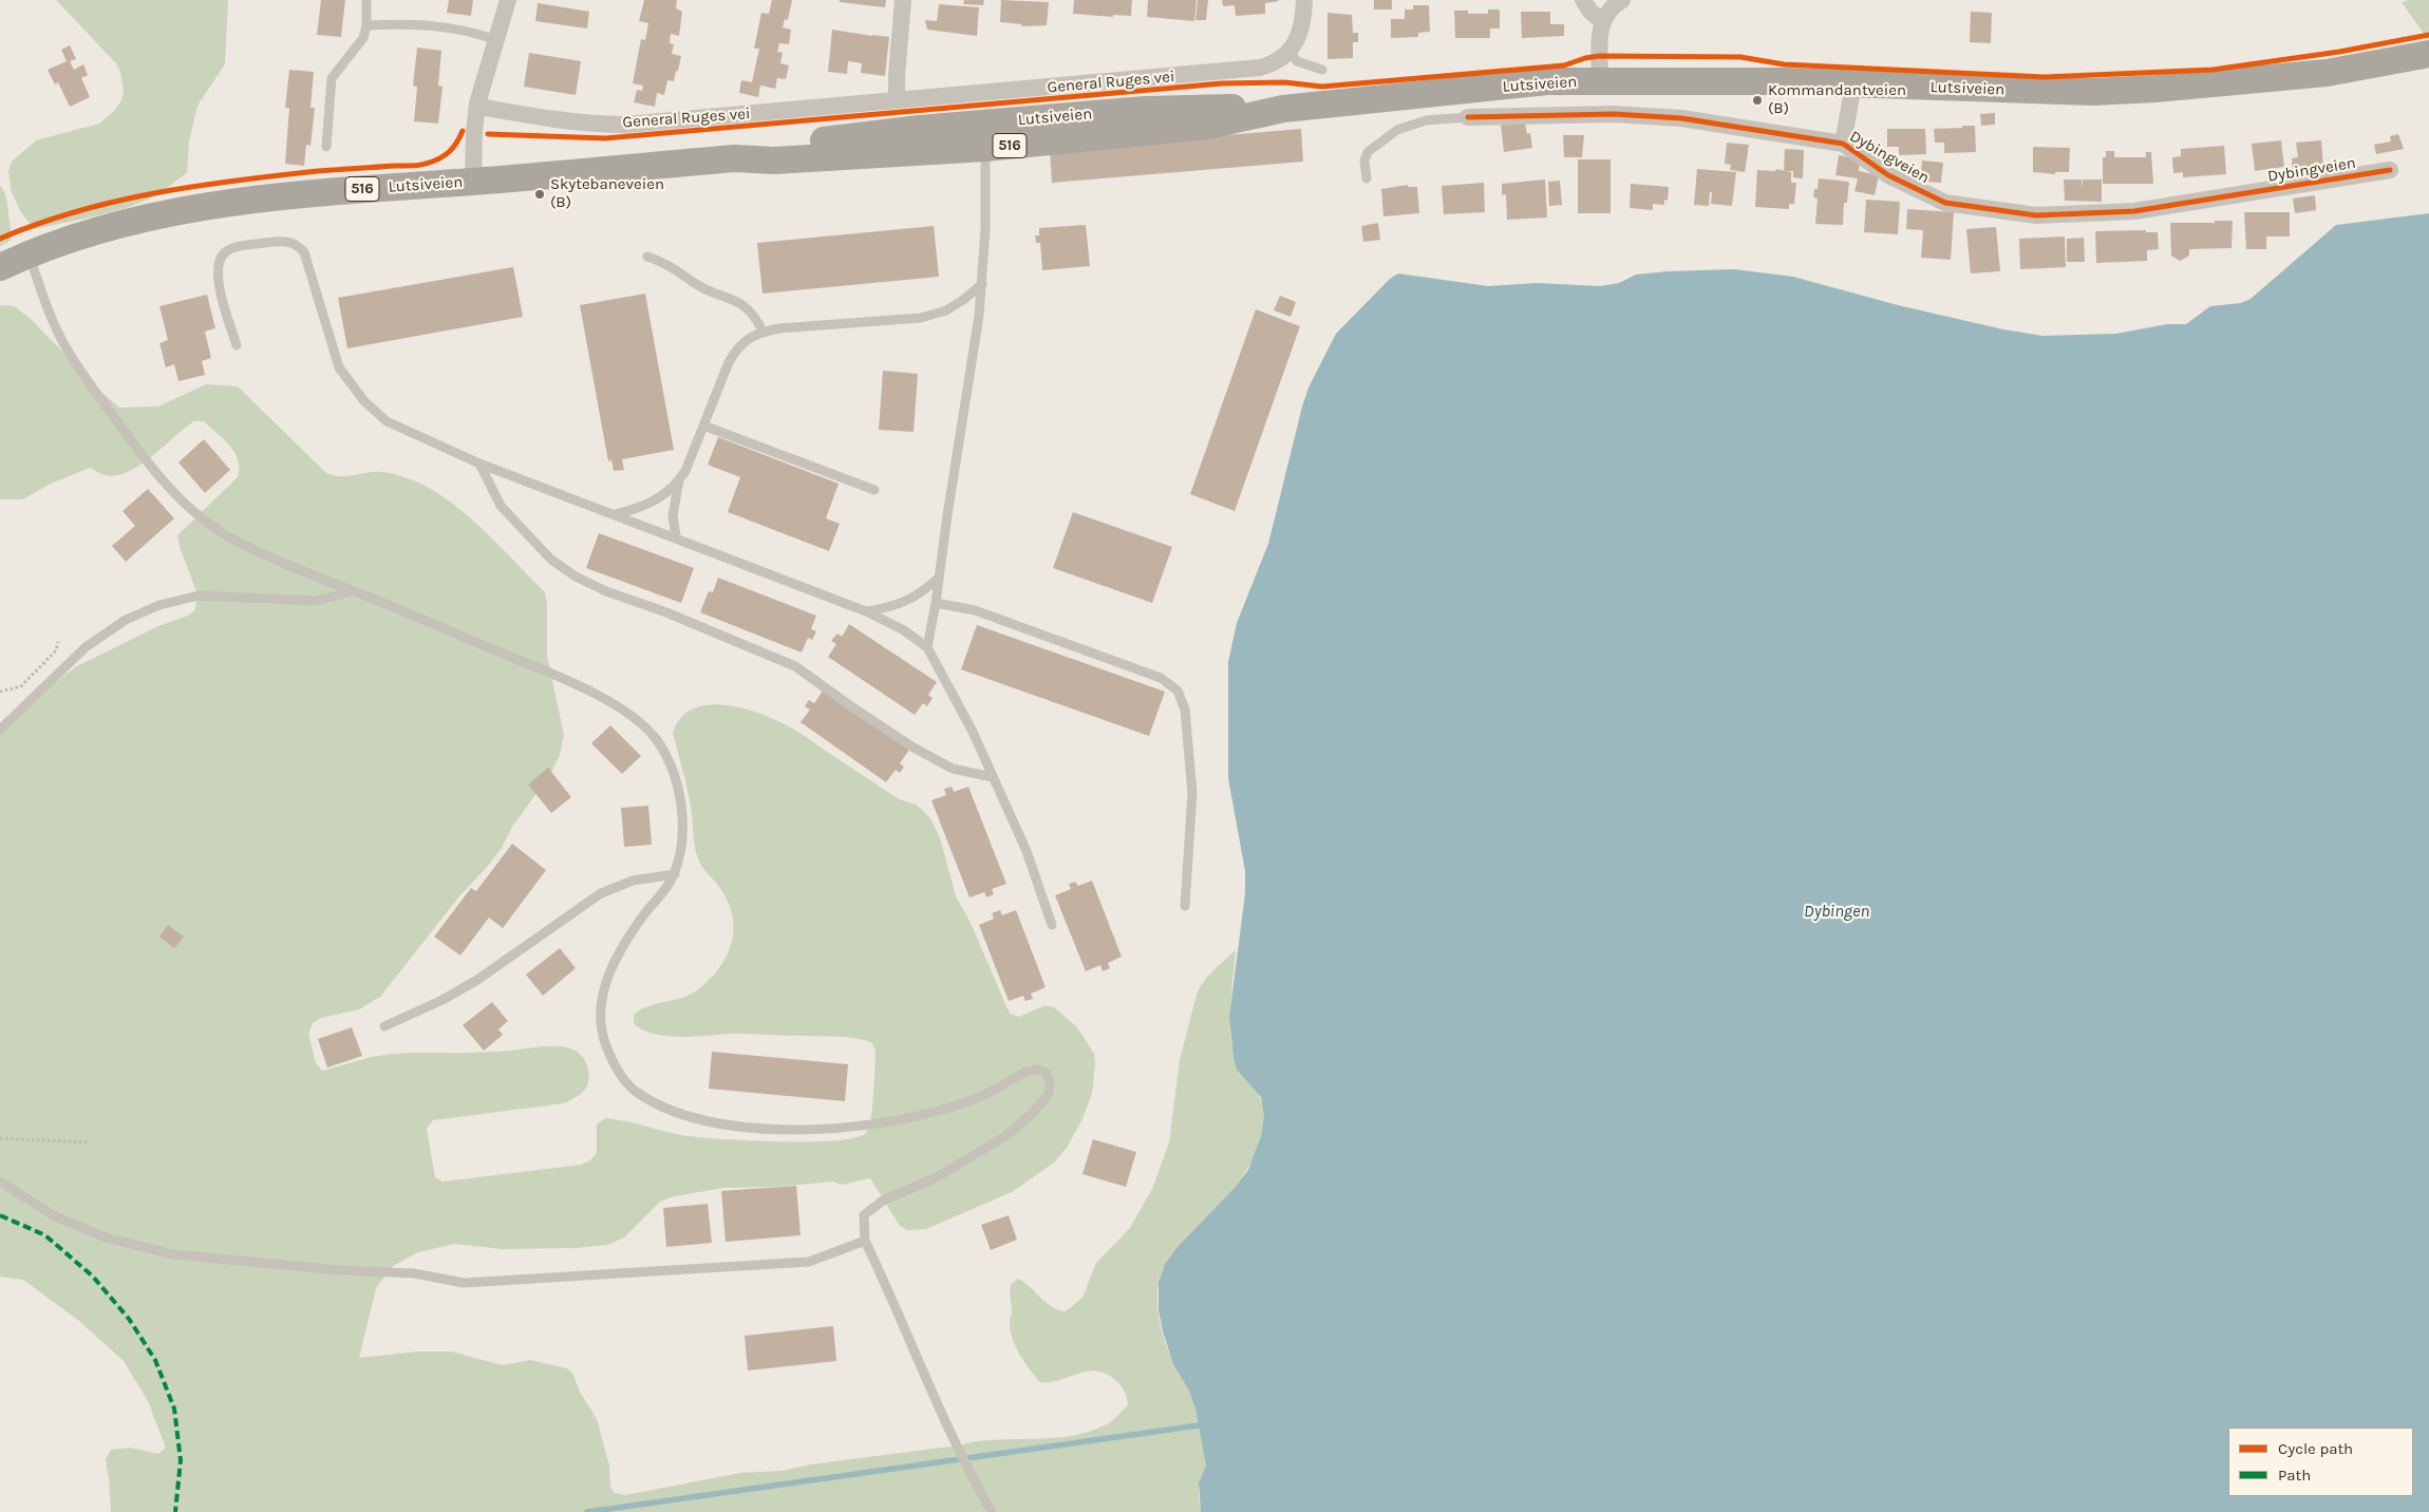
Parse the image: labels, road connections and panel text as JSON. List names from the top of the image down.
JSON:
{
  "streets": {
    "main road": ["Lutsiveien", "516"],
    "street": ["General Ruges vei", "Dybingveien"]
  },
  "crossings": [
    ["Lutsiveien", "Dybingveien"]
  ],
  "water": ["Dybingen"],
  "places": ["Kommandantveien (B)", "Skytebaneveien (B)"],
  "legend": ["Cycle path", "Path"]
}
